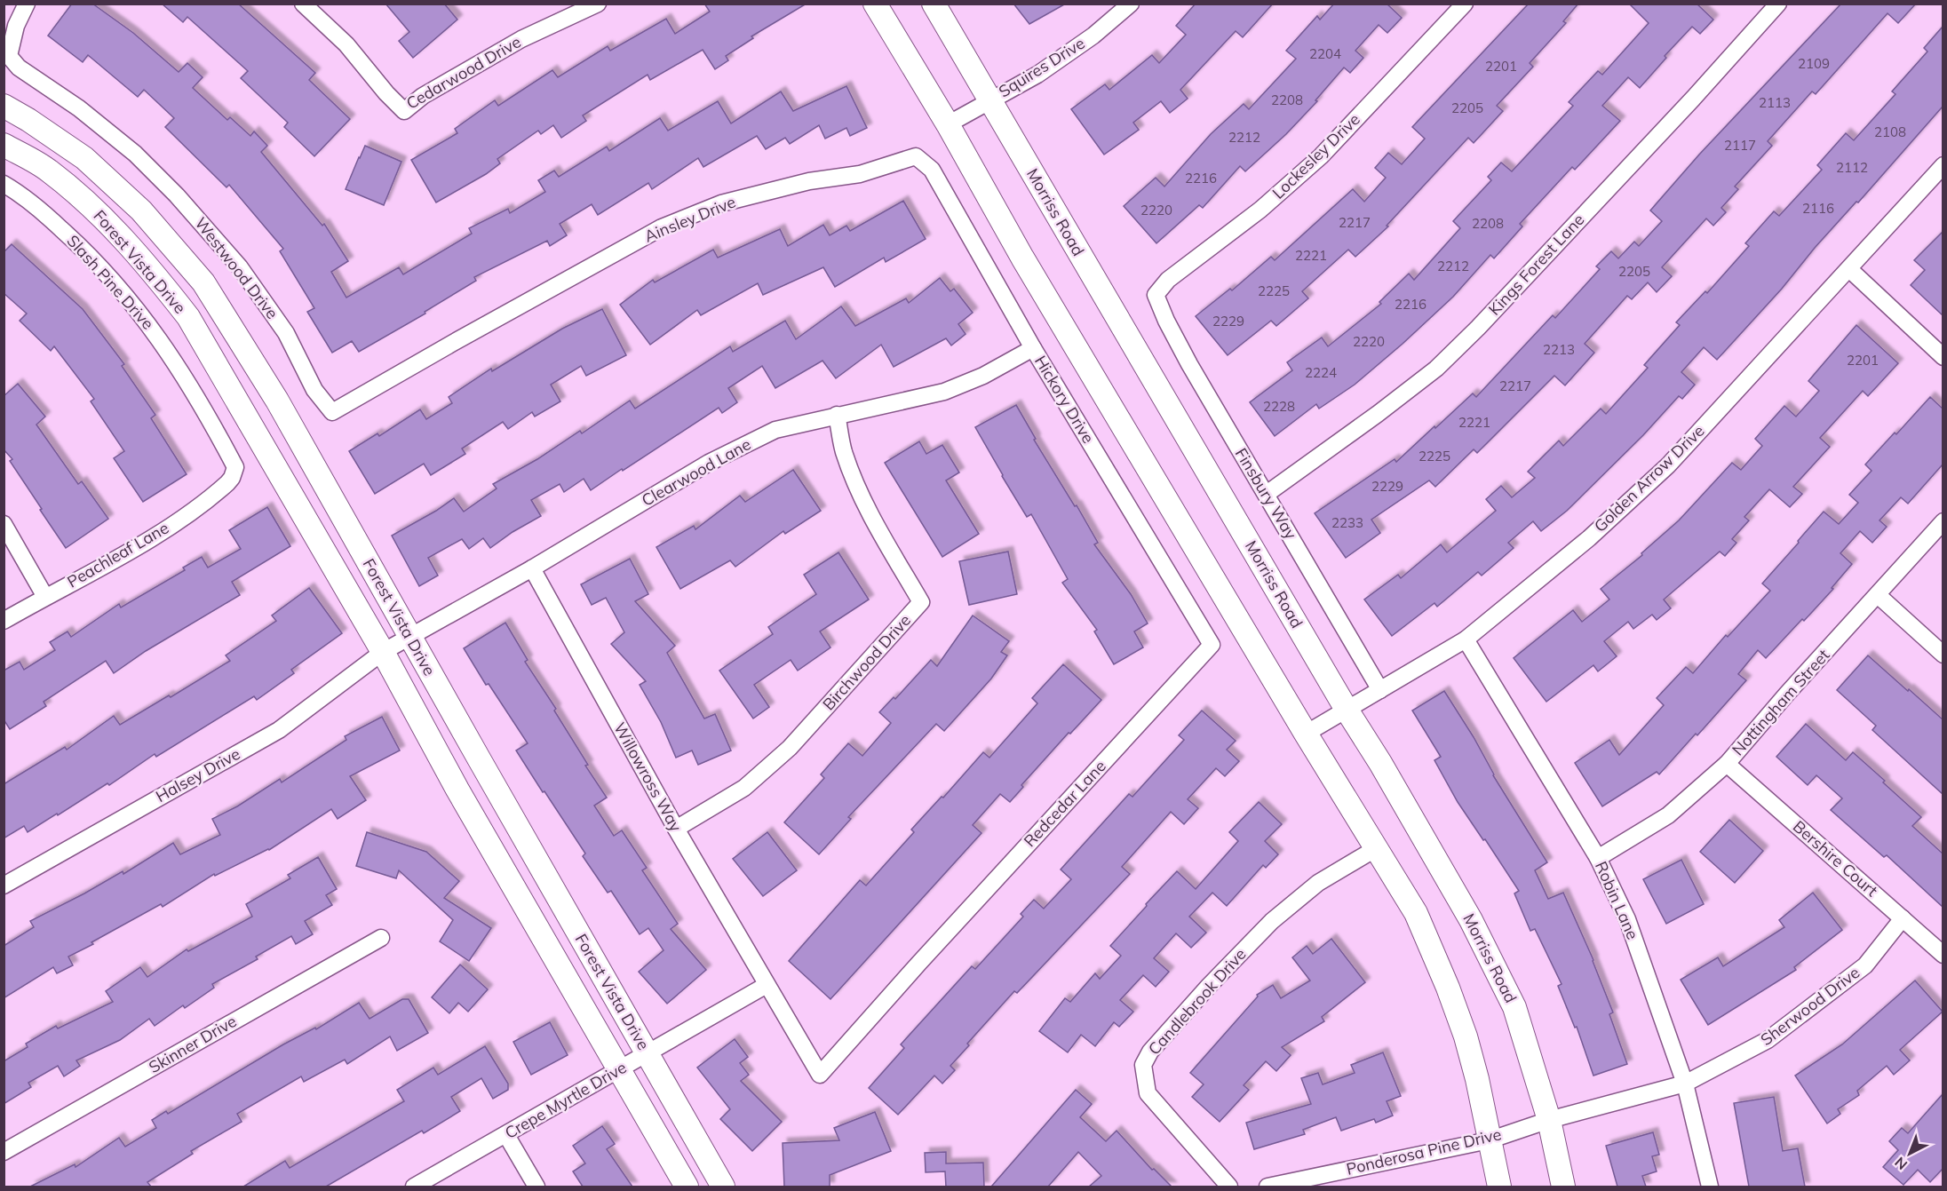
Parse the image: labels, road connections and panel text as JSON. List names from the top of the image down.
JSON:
{
  "streets": {
    "main road": ["Morriss Road", "Forest Vista Drive"],
    "street": [
      "Squires Drive",
      "Cedarwood Drive",
      "Lockesley Drive",
      "Ainsley Drive",
      "Kings Forest Lane",
      "Westwood Drive",
      "Slash Pine Drive",
      "Hickory Drive",
      "Clearwood Lane",
      "Golden Arrow Drive",
      "Finsbury Way",
      "Peachleaf Lane",
      "Birchwood Drive",
      "Nottingham Street",
      "Halsey Drive",
      "Willowross Way",
      "Redcedar Lane",
      "Bershire Court",
      "Robin Lane",
      "Candlebrook Drive",
      "Sherwood Drive",
      "Skinner Drive",
      "Crepe Myrtle Drive",
      "Ponderosa Pine Drive"
    ]
  },
  "crossings": [
    ["Squires Drive", "Morriss Road"],
    ["Lockesley Drive", "Finsbury Way"],
    ["Morriss Road", "Golden Arrow Drive"],
    ["Morriss Road", "Sherwood Drive"],
    ["Morriss Road", "Ponderosa Pine Drive"],
    ["Ainsley Drive", "Westwood Drive"],
    ["Ainsley Drive", "Hickory Drive"],
    ["Forest Vista Drive", "Clearwood Lane"],
    ["Forest Vista Drive", "Halsey Drive"],
    ["Forest Vista Drive", "Crepe Myrtle Drive"],
    ["Kings Forest Lane", "Finsbury Way"],
    ["Slash Pine Drive", "Peachleaf Lane"],
    ["Hickory Drive", "Clearwood Lane"],
    ["Hickory Drive", "Redcedar Lane"],
    ["Clearwood Lane", "Birchwood Drive"],
    ["Clearwood Lane", "Halsey Drive"],
    ["Clearwood Lane", "Willowross Way"],
    ["Golden Arrow Drive", "Finsbury Way"],
    ["Golden Arrow Drive", "Robin Lane"],
    ["Birchwood Drive", "Willowross Way"],
    ["Nottingham Street", "Bershire Court"],
    ["Nottingham Street", "Robin Lane"],
    ["Willowross Way", "Redcedar Lane"],
    ["Willowross Way", "Crepe Myrtle Drive"],
    ["Bershire Court", "Sherwood Drive"],
    ["Robin Lane", "Sherwood Drive"],
    ["Sherwood Drive", "Ponderosa Pine Drive"]
  ],
  "house_numbers": [
    "2204",
    "2109",
    "2201",
    "2208",
    "2113",
    "2205",
    "2108",
    "2212",
    "2117",
    "2112",
    "2216",
    "2116",
    "2220",
    "2217",
    "2208",
    "2221",
    "2212",
    "2205",
    "2225",
    "2216",
    "2229",
    "2220",
    "2213",
    "2201",
    "2224",
    "2217",
    "2228",
    "2221",
    "2225",
    "2229",
    "2233"
  ],
  "north": "bottom left"
}
